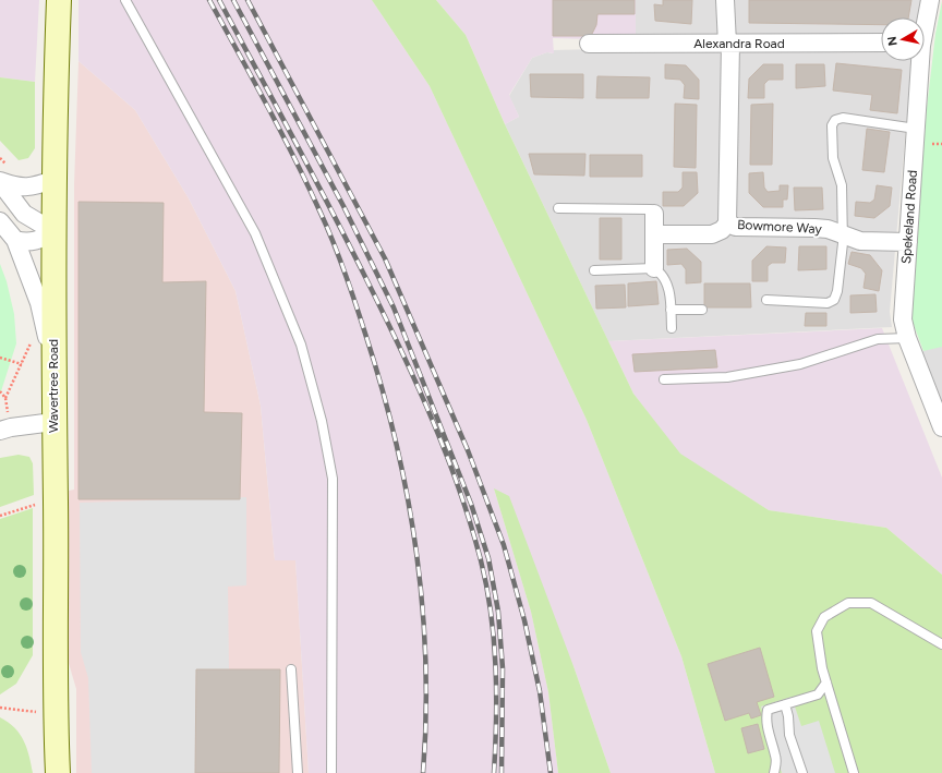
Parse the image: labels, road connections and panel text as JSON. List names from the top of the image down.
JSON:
{
  "streets": {
    "main road": ["Wavertree Road"],
    "street": ["Alexandra Road", "Spekeland Road", "Bowmore Way"]
  },
  "crossings": [
    ["Alexandra Road", "Bowmore Way"],
    ["Spekeland Road", "Bowmore Way"]
  ],
  "north": "left"
}
